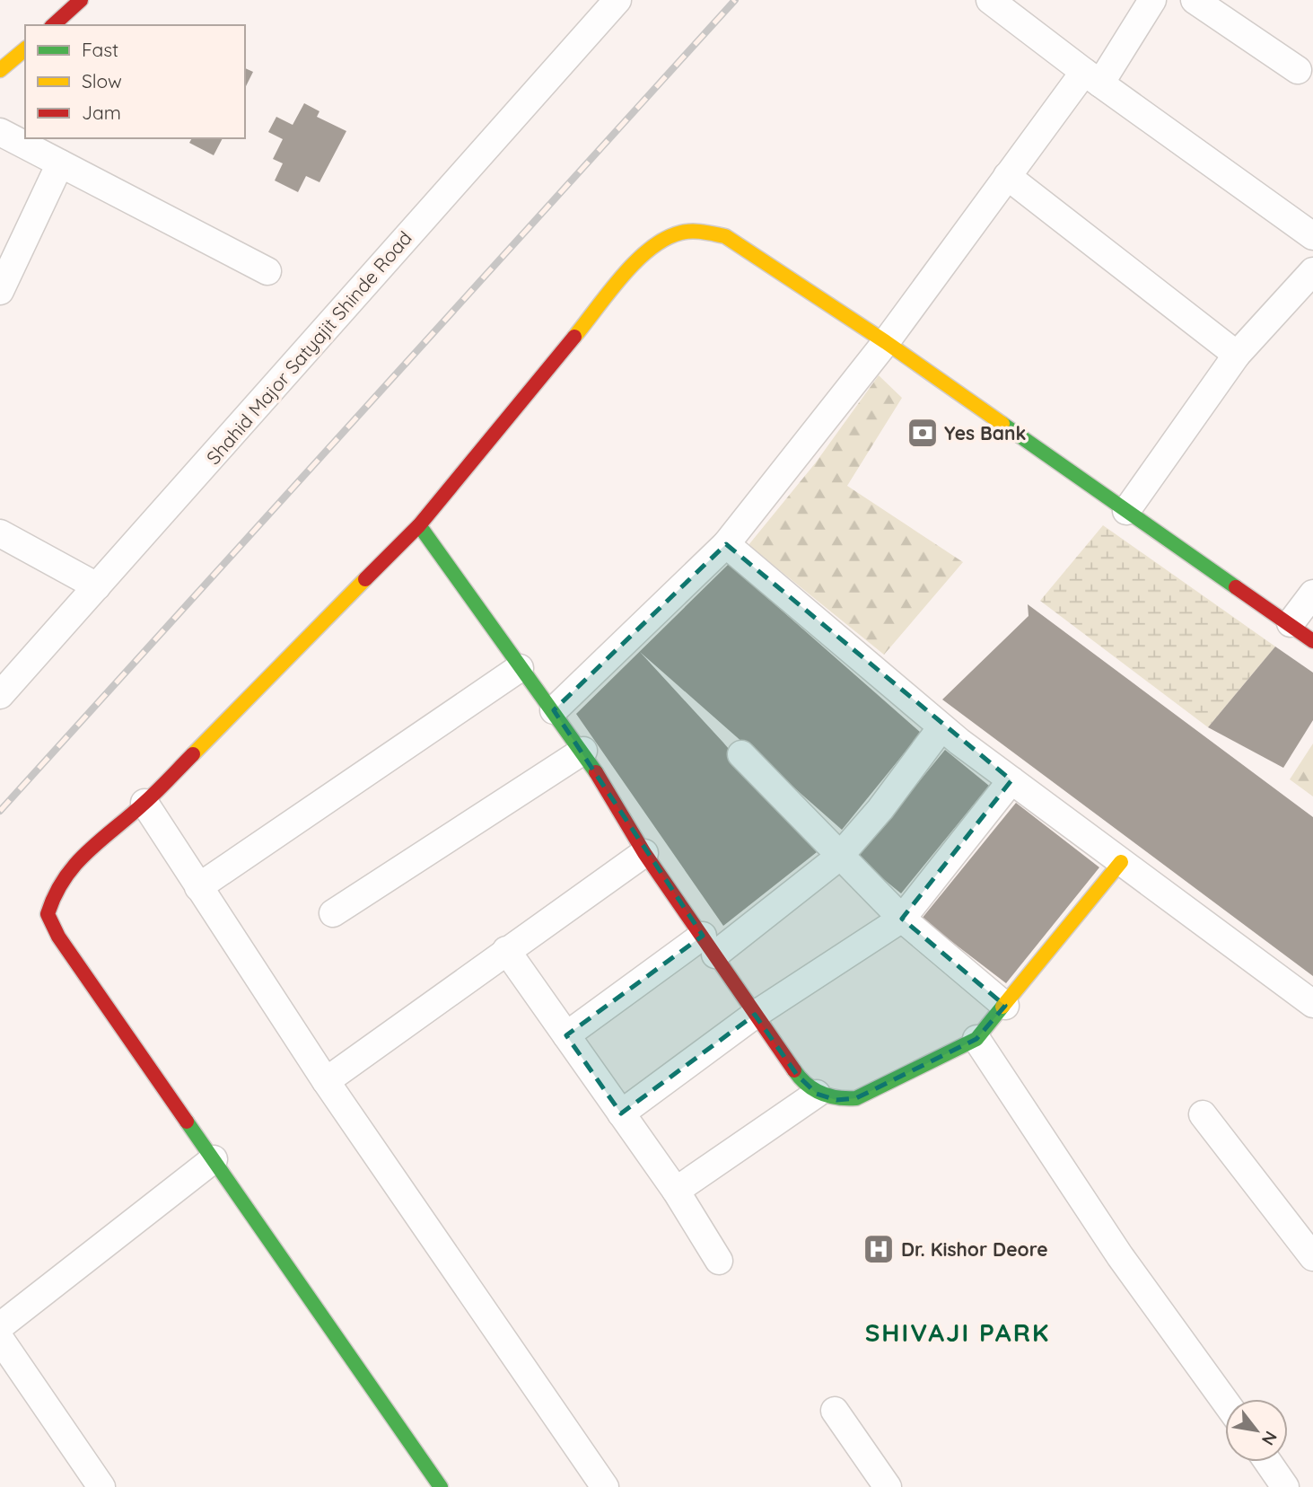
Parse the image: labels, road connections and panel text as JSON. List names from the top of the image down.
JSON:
{
  "streets": {
    "street": ["Shahid Major Satyajit Shinde Road"]
  },
  "districts": ["SHIVAJI PARK"],
  "places": {
    "bank": ["Yes Bank"],
    "hospital": ["Dr. Kishor Deore"]
  },
  "legend": ["Fast", "Slow", "Jam"],
  "north": "bottom right"
}
